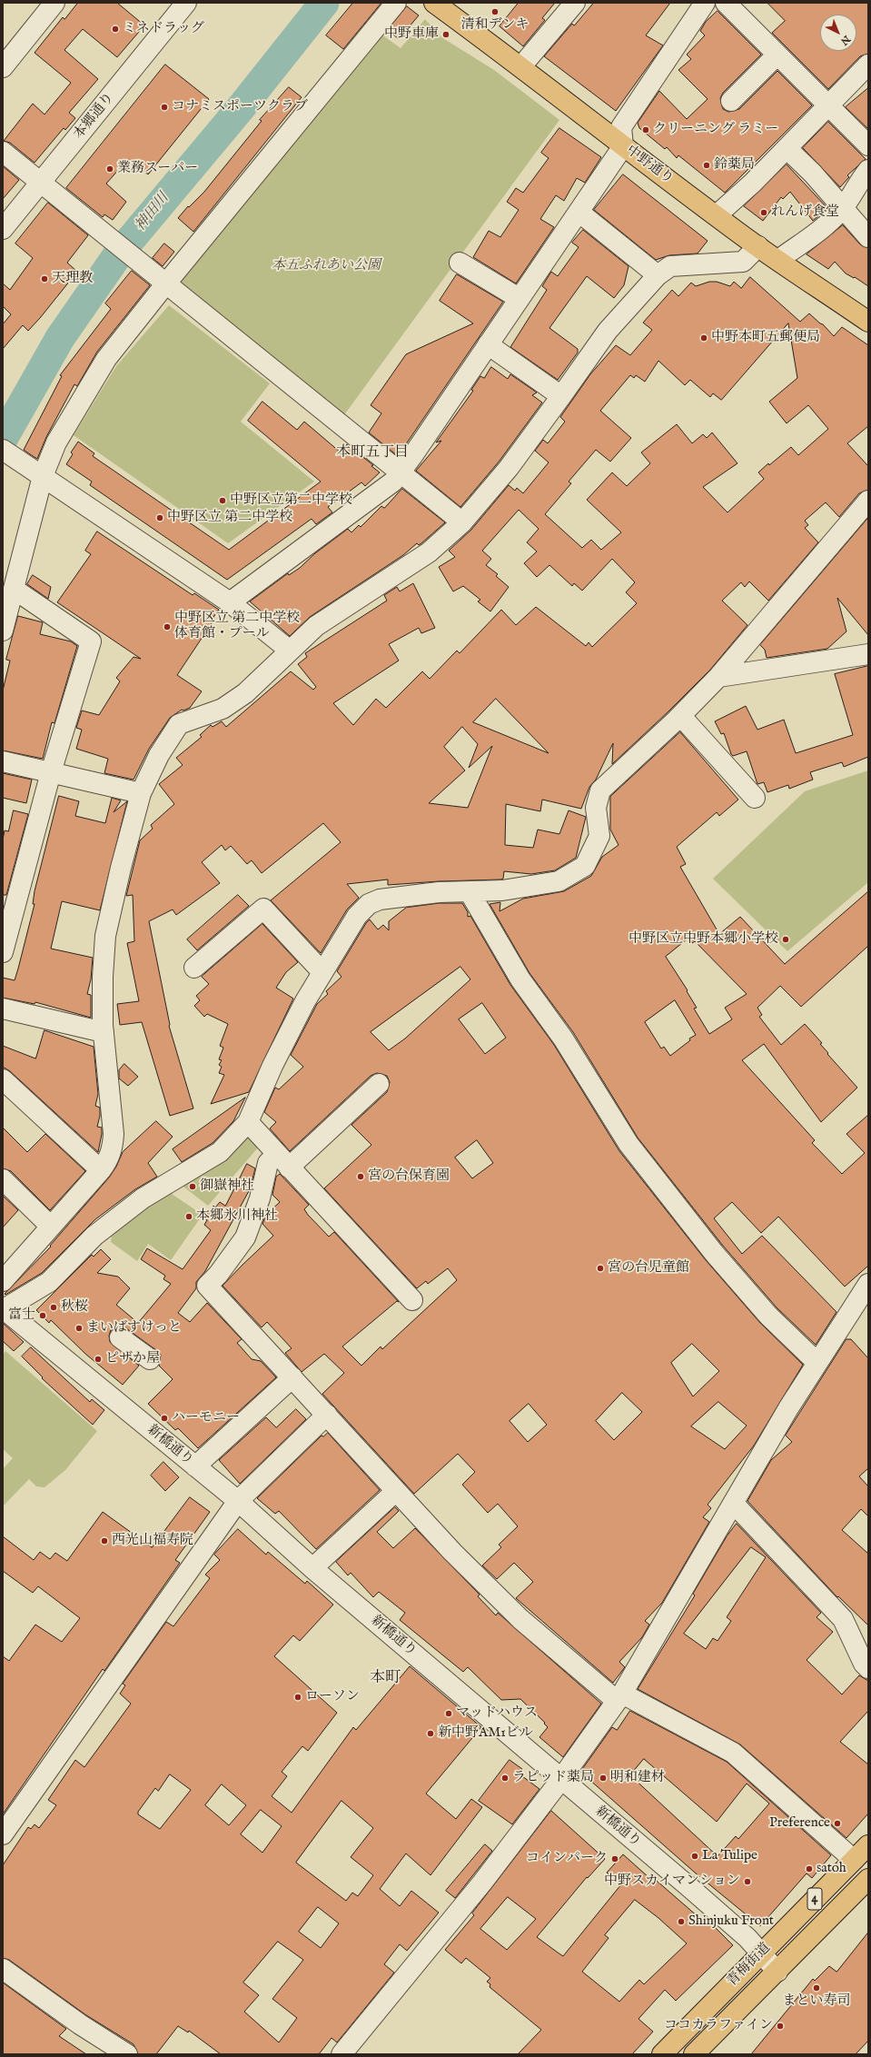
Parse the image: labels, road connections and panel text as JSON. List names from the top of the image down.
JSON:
{
  "streets": {
    "main road": ["中野通り", "4", "青梅街道"],
    "street": ["本郷通り", "新橋通り"]
  },
  "crossings": [
    ["新橋通り", "青梅街道"]
  ],
  "districts": ["本町五丁目", "本町"],
  "water": ["神田川"],
  "parks": ["本五ふれあい公園"],
  "places": [
    "清和デンキ",
    "ミネドラッグ",
    "中野車庫",
    "コナミスポーツクラブ",
    "クリーニング ラミー",
    "鈴薬局",
    "業務スーパー",
    "れんげ食堂",
    "天理教",
    "中野本町五郵便局",
    "中野区立第二中学校",
    "中野区立 第二中学校",
    "中野区立 第二中学校 体育館・プール",
    "中野区立中野本郷小学校",
    "宮の台保育園",
    "御嶽神社",
    "本郷氷川神社",
    "宮の台児童館",
    "秋桜",
    "富士",
    "まいばすけっと",
    "ピザか屋",
    "ハーモニー",
    "西光山福寿院",
    "ローソン",
    "マッドハウス",
    "新中野AM1ビル",
    "ラピッド薬局",
    "明和建材",
    "Preference",
    "La Tulipe",
    "コインパーク",
    "satoh",
    "中野スカイマンション",
    "Shinjuku Front",
    "まとい寿司",
    "ココカラファイン"
  ],
  "north": "bottom right"
}
